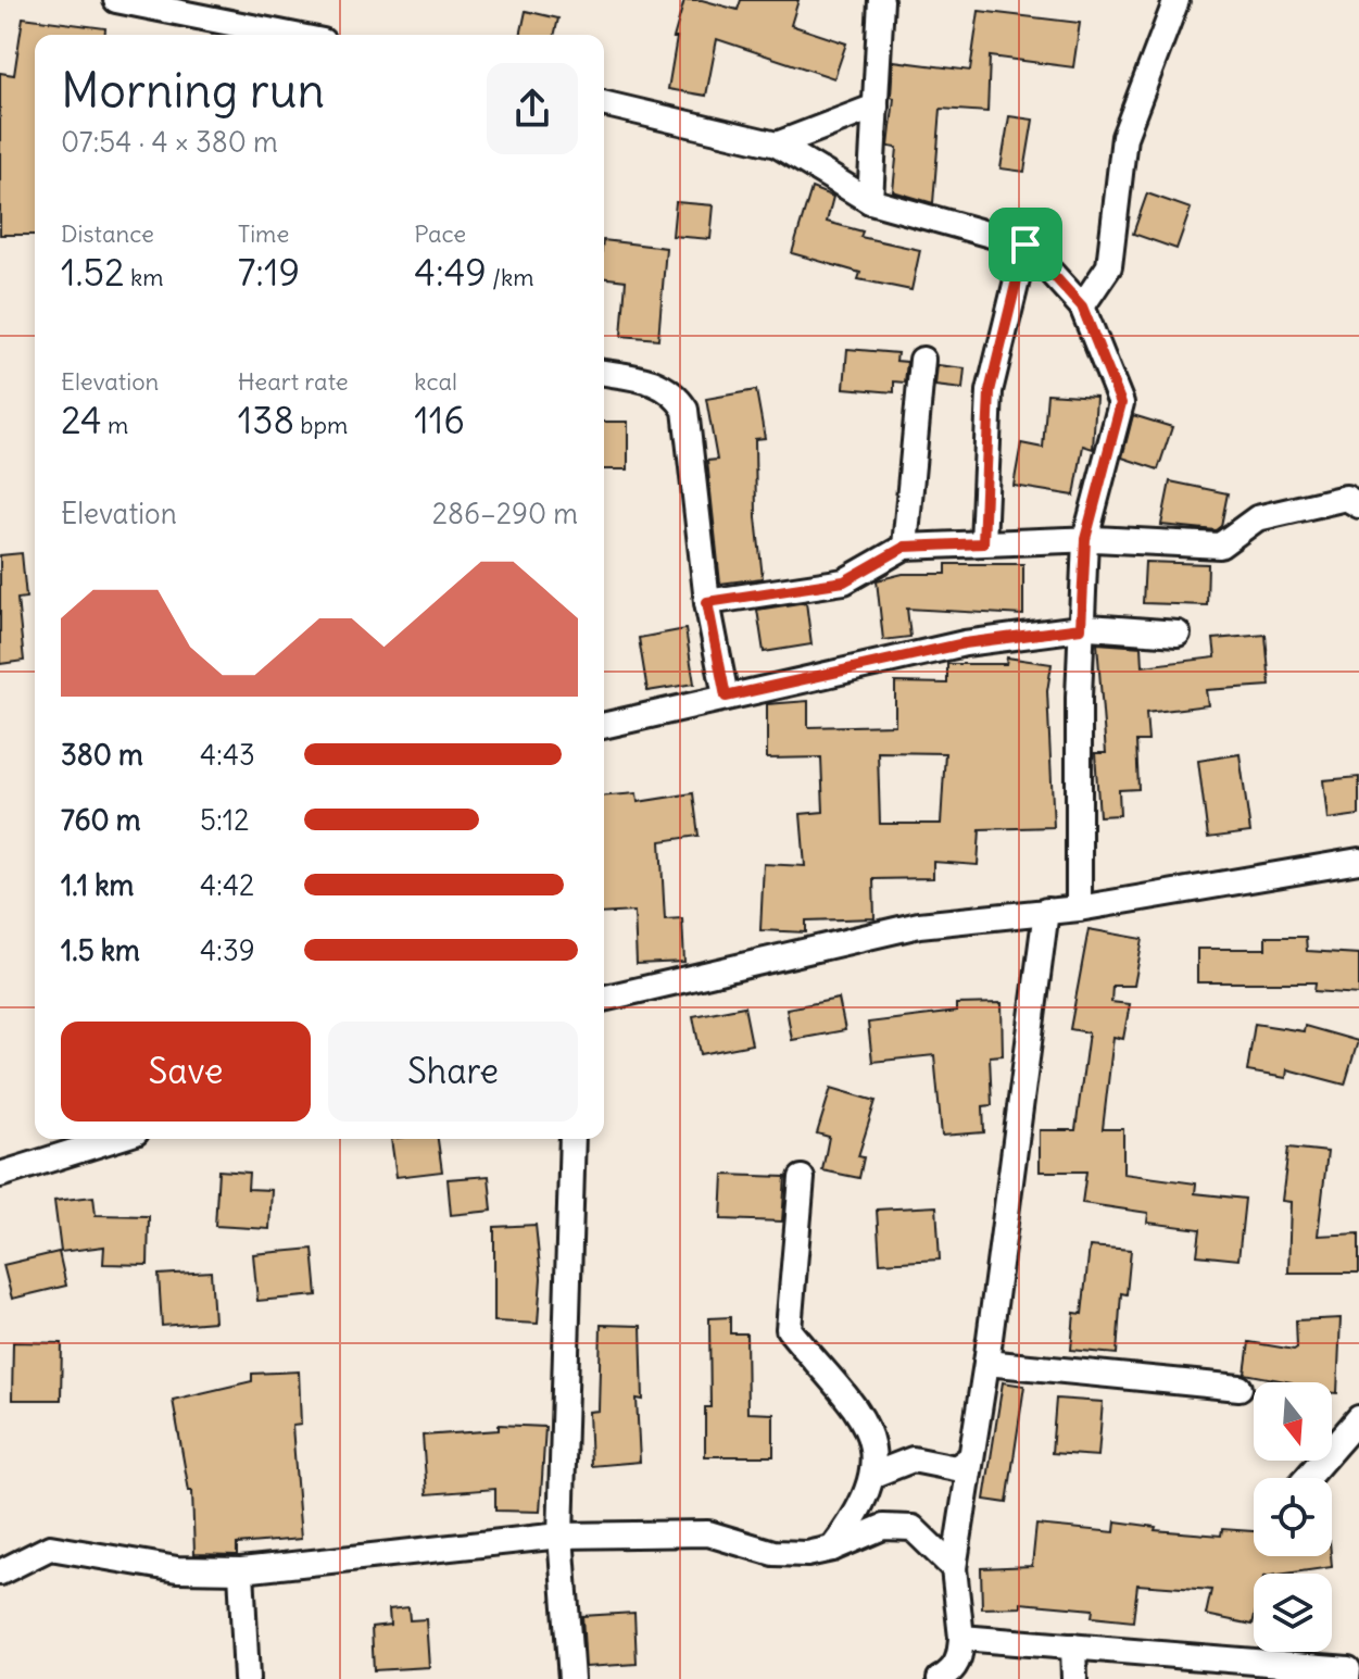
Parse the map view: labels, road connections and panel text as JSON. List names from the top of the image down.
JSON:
{
  "north": "bottom",
  "page": {
    "heading": ["Morning run", "07:54 · 4 × 380 m"],
    "stats": [
      ["Distance", "1.52 km"],
      ["Time", "7:19"],
      ["Pace", "4:49 /km"],
      ["Elevation", "24 m"],
      ["Heart rate", "138 bpm"],
      ["kcal", "116"]
    ],
    "chart": ["Elevation", "286–290 m"],
    "list": [
      {
        "name": "380 m",
        "note": "4:43"
      },
      {
        "name": "760 m",
        "note": "5:12"
      },
      {
        "name": "1.1 km",
        "note": "4:42"
      },
      {
        "name": "1.5 km",
        "note": "4:39"
      }
    ],
    "buttons": ["Save", "Share"]
  }
}
